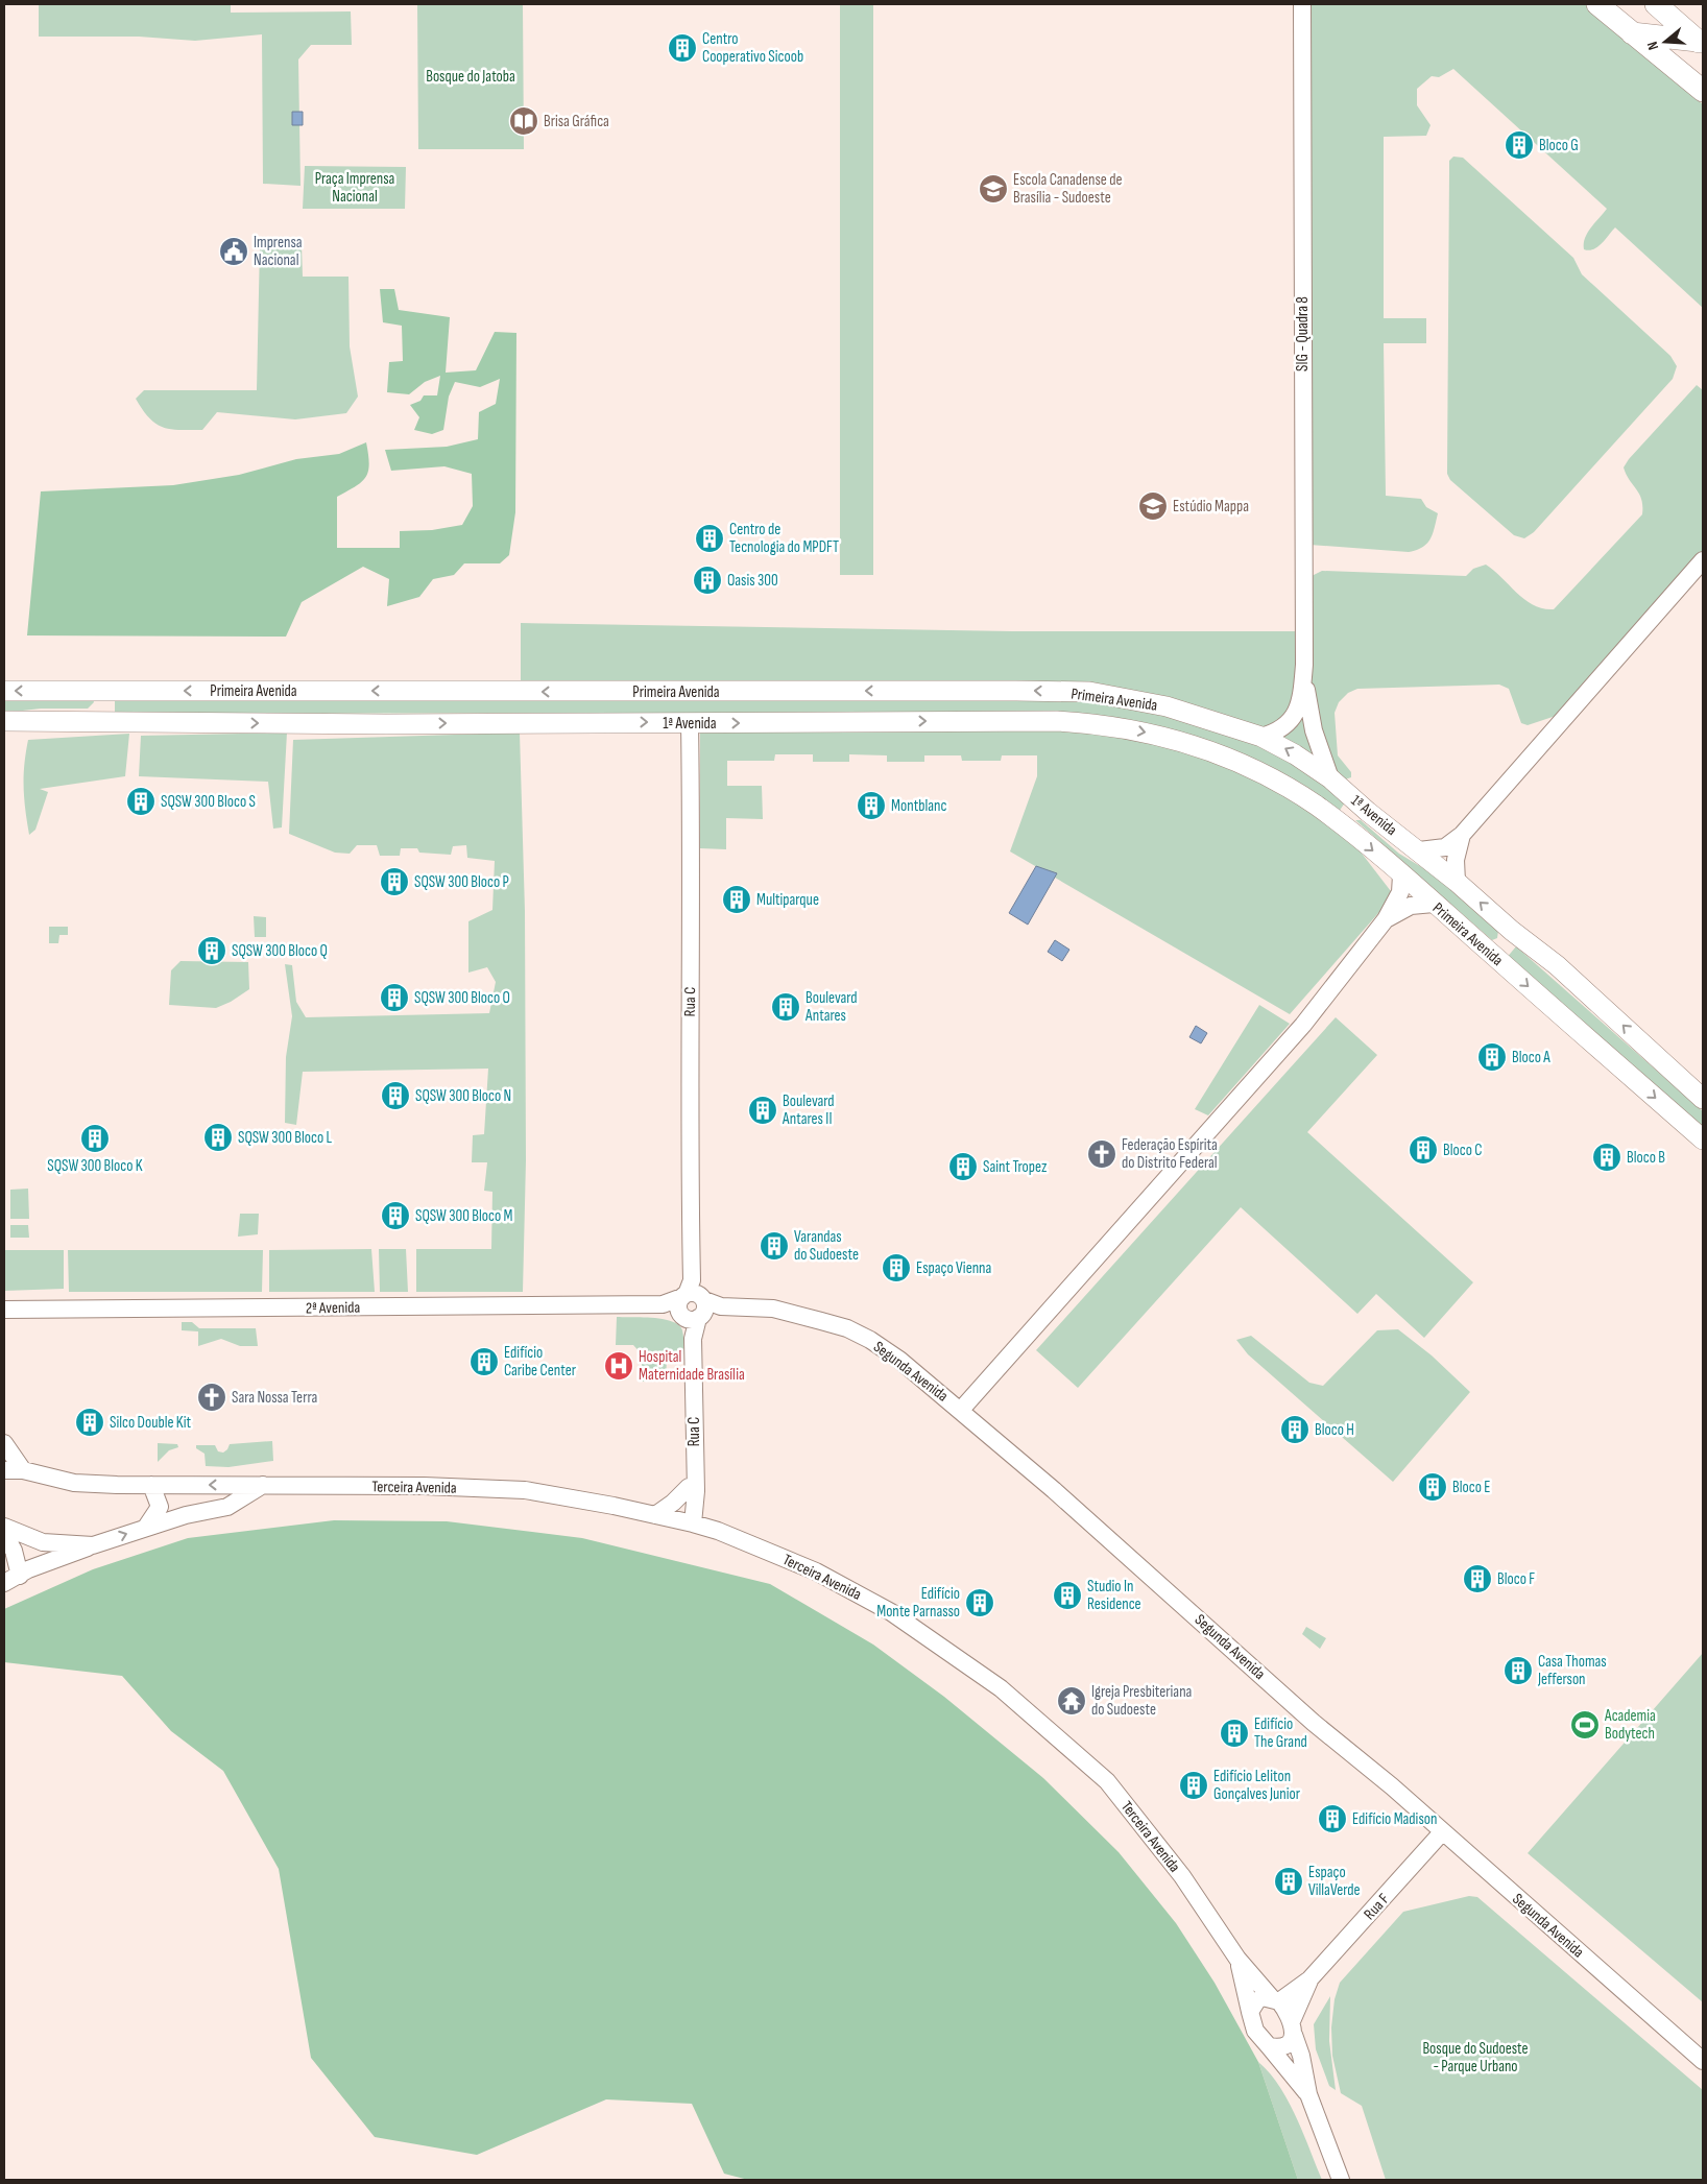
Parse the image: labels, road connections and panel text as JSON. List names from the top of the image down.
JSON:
{
  "streets": {
    "main road": ["Primeira Avenida", "1ª Avenida"],
    "street": [
      "SIG - Quadra 8",
      "Rua C",
      "2ª Avenida",
      "Segunda Avenida",
      "Terceira Avenida",
      "Rua F"
    ]
  },
  "crossings": [
    ["SIG - Quadra 8", "Primeira Avenida"],
    ["SIG - Quadra 8", "1ª Avenida"],
    ["Primeira Avenida", "1ª Avenida"],
    ["1ª Avenida", "Rua C"],
    ["Rua C", "2ª Avenida"],
    ["Rua C", "Segunda Avenida"],
    ["Rua C", "Terceira Avenida"],
    ["2ª Avenida", "Segunda Avenida"],
    ["Segunda Avenida", "Rua F"],
    ["Terceira Avenida", "Rua F"]
  ],
  "one_way": ["1ª Avenida"],
  "parks": ["Bosque do Jatoba", "Praça Imprensa Nacional", "Bosque do Sudoeste - Parque Urbano"],
  "places": {
    "building": [
      "Centro Cooperativo Sicoob",
      "Bloco G",
      "Centro de Tecnologia do MPDFT",
      "Oasis 300",
      "SQSW 300 Bloco S",
      "Montblanc",
      "SQSW 300 Bloco P",
      "Multiparque",
      "SQSW 300 Bloco Q",
      "SQSW 300 Bloco O",
      "Boulevard Antares",
      "Bloco A",
      "SQSW 300 Bloco N",
      "Boulevard Antares II",
      "SQSW 300 Bloco L",
      "SQSW 300 Bloco K",
      "Bloco C",
      "Bloco B",
      "Saint Tropez",
      "SQSW 300 Bloco M",
      "Varandas do Sudoeste",
      "Espaço Vienna",
      "Edifício Caribe Center",
      "Silco Double Kit",
      "Bloco H",
      "Bloco E",
      "Bloco F",
      "Studio In Residence",
      "Edifício Monte Parnasso",
      "Casa Thomas Jefferson",
      "Edifício The Grand",
      "Edifício Leliton Gonçalves Junior",
      "Edifício Madison",
      "Espaço VillaVerde"
    ],
    "library": ["Brisa Gráfica"],
    "school or university": ["Escola Canadense de Brasília - Sudoeste", "Estúdio Mappa"],
    "public building": ["Imprensa Nacional"],
    "church": ["Federação Espírita do Distrito Federal", "Sara Nossa Terra"],
    "hospital": ["Hospital Maternidade Brasília"],
    "temple": ["Igreja Presbiteriana do Sudoeste"],
    "sports": ["Academia Bodytech"]
  },
  "north": "left"
}
